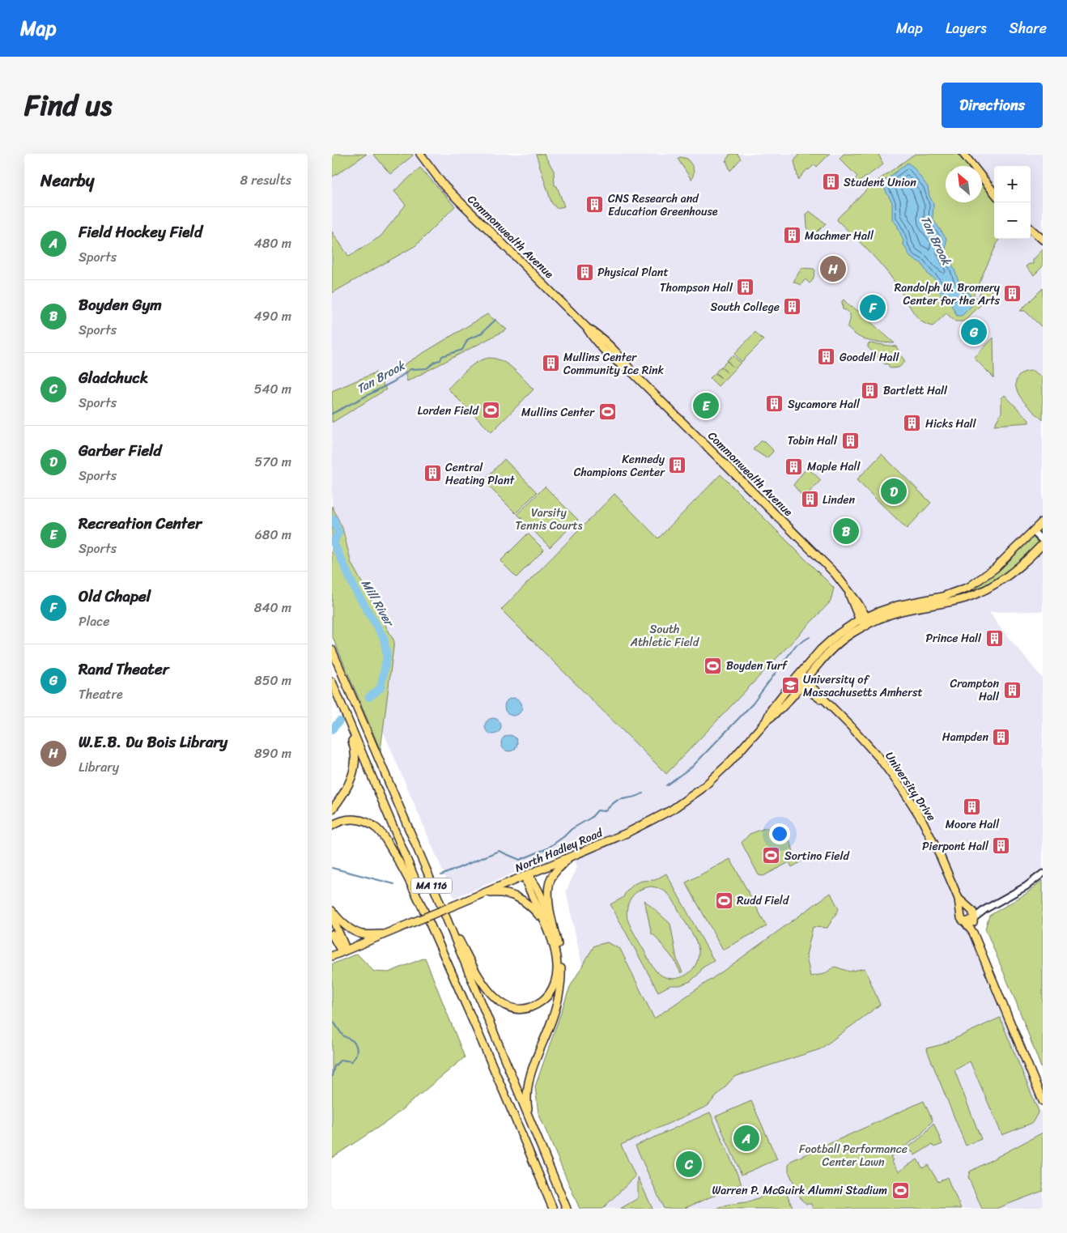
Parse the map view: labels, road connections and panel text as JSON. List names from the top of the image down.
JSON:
{
  "streets": {
    "main road": [
      "Commonwealth Avenue",
      "University Drive",
      "North Hadley Road",
      "MA 116"
    ]
  },
  "crossings": [
    ["University Drive", "North Hadley Road"]
  ],
  "water": ["Tan Brook", "Mill River"],
  "parks": ["Varsity Tennis Courts", "South Athletic Field", "Football Performance Center Lawn"],
  "places": {
    "building": [
      "Student Union",
      "CNS Research and Education Greenhouse",
      "Machmer Hall",
      "Physical Plant",
      "Thompson Hall",
      "Randolph W. Bromery Center for the Arts",
      "South College",
      "Goodell Hall",
      "Mullins Center Community Ice Rink",
      "Bartlett Hall",
      "Sycamore Hall",
      "Hicks Hall",
      "Tobin Hall",
      "Kennedy Champions Center",
      "Maple Hall",
      "Central Heating Plant",
      "Linden",
      "Prince Hall",
      "Crampton Hall",
      "Hampden",
      "Moore Hall",
      "Pierpont Hall"
    ],
    "sports": [
      "Lorden Field",
      "Mullins Center",
      "Boyden Turf",
      "Sortino Field",
      "Rudd Field",
      "Warren P. McGuirk Alumni Stadium"
    ],
    "school or university": ["University of Massachusetts Amherst"]
  },
  "north": "top left",
  "page": {
    "header": "Map",
    "nav": ["Map", "Layers", "Share"],
    "title": "Find us",
    "buttons": "Directions",
    "heading": ["Nearby", "8 results"],
    "map_buttons": ["+", "−"],
    "list": [
      {
        "mark": "A",
        "name": "Field Hockey Field",
        "note": "Sports",
        "value": "480 m"
      },
      {
        "mark": "B",
        "name": "Boyden Gym",
        "note": "Sports",
        "value": "490 m"
      },
      {
        "mark": "C",
        "name": "Gladchuck",
        "note": "Sports",
        "value": "540 m"
      },
      {
        "mark": "D",
        "name": "Garber Field",
        "note": "Sports",
        "value": "570 m"
      },
      {
        "mark": "E",
        "name": "Recreation Center",
        "note": "Sports",
        "value": "680 m"
      },
      {
        "mark": "F",
        "name": "Old Chapel",
        "note": "Place",
        "value": "840 m"
      },
      {
        "mark": "G",
        "name": "Rand Theater",
        "note": "Theatre",
        "value": "850 m"
      },
      {
        "mark": "H",
        "name": "W.E.B. Du Bois Library",
        "note": "Library",
        "value": "890 m"
      }
    ],
    "pins": [
      "H",
      "F",
      "G",
      "E",
      "D",
      "B",
      "A",
      "C"
    ]
  }
}
